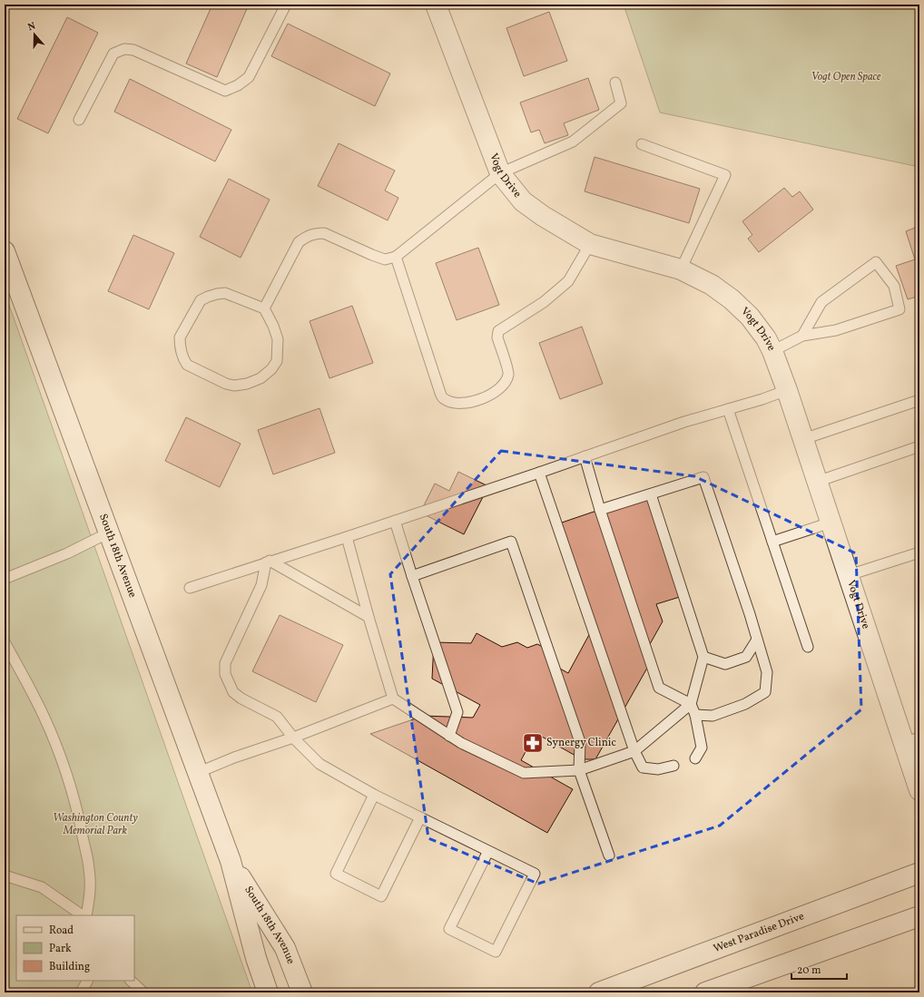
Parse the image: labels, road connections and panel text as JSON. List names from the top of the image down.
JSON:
{
  "streets": {
    "street": ["Vogt Drive", "South 18th Avenue", "West Paradise Drive"]
  },
  "parks": ["Vogt Open Space", "Washington County Memorial Park"],
  "places": {
    "pharmacy": ["Synergy Clinic"]
  },
  "legend": ["Road", "Park", "Building"],
  "scale_bar": "20 m",
  "north": "top"
}
